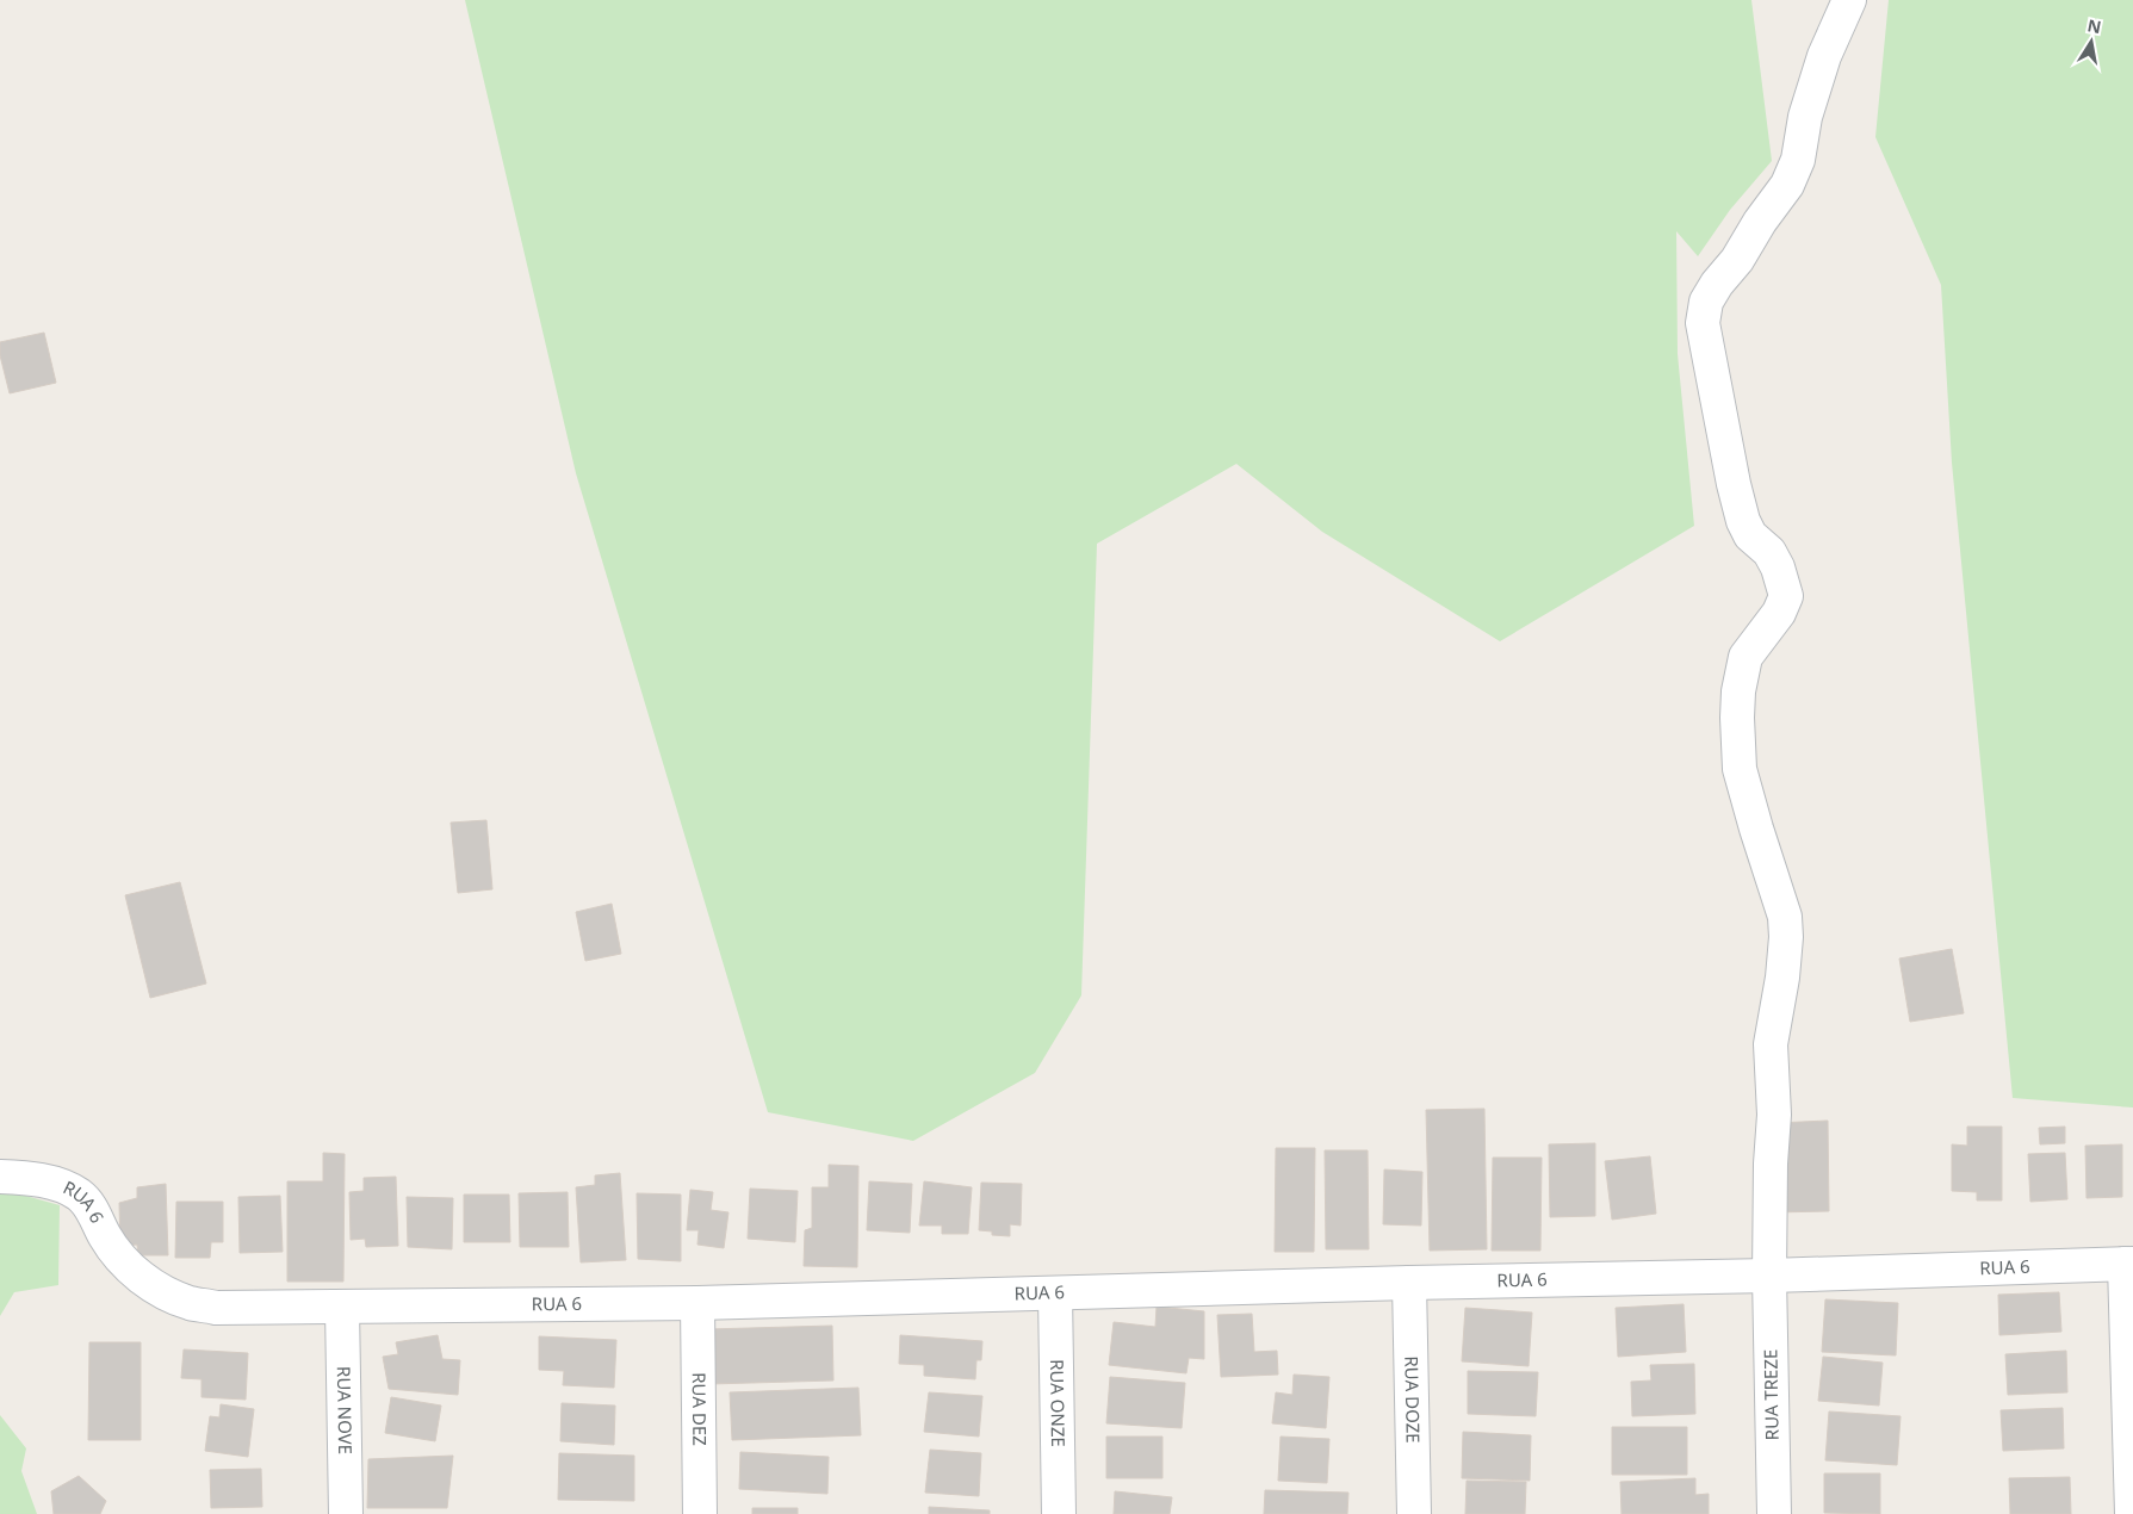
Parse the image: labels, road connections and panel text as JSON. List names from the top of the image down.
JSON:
{
  "streets": {
    "street": [
      "RUA 6",
      "RUA TREZE",
      "RUA DOZE",
      "RUA ONZE",
      "RUA DEZ",
      "RUA NOVE"
    ]
  },
  "crossings": [
    ["RUA 6", "RUA TREZE"],
    ["RUA 6", "RUA DOZE"],
    ["RUA 6", "RUA ONZE"],
    ["RUA 6", "RUA DEZ"],
    ["RUA 6", "RUA NOVE"]
  ],
  "north": "top"
}
